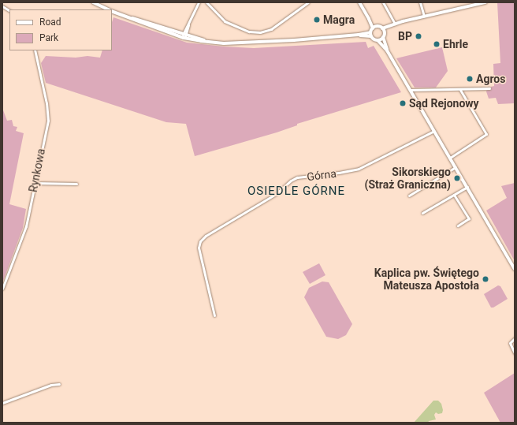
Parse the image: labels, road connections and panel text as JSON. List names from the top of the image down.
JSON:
{
  "streets": {
    "street": ["Rynkowa", "Górna"]
  },
  "districts": ["OSIEDLE GÓRNE"],
  "places": [
    "Magra",
    "BP",
    "Ehrle",
    "Agros",
    "Sąd Rejonowy",
    "Sikorskiego (Straż Graniczna)",
    "Kaplica pw. Świętego Mateusza Apostoła"
  ],
  "legend": ["Road", "Park"]
}
